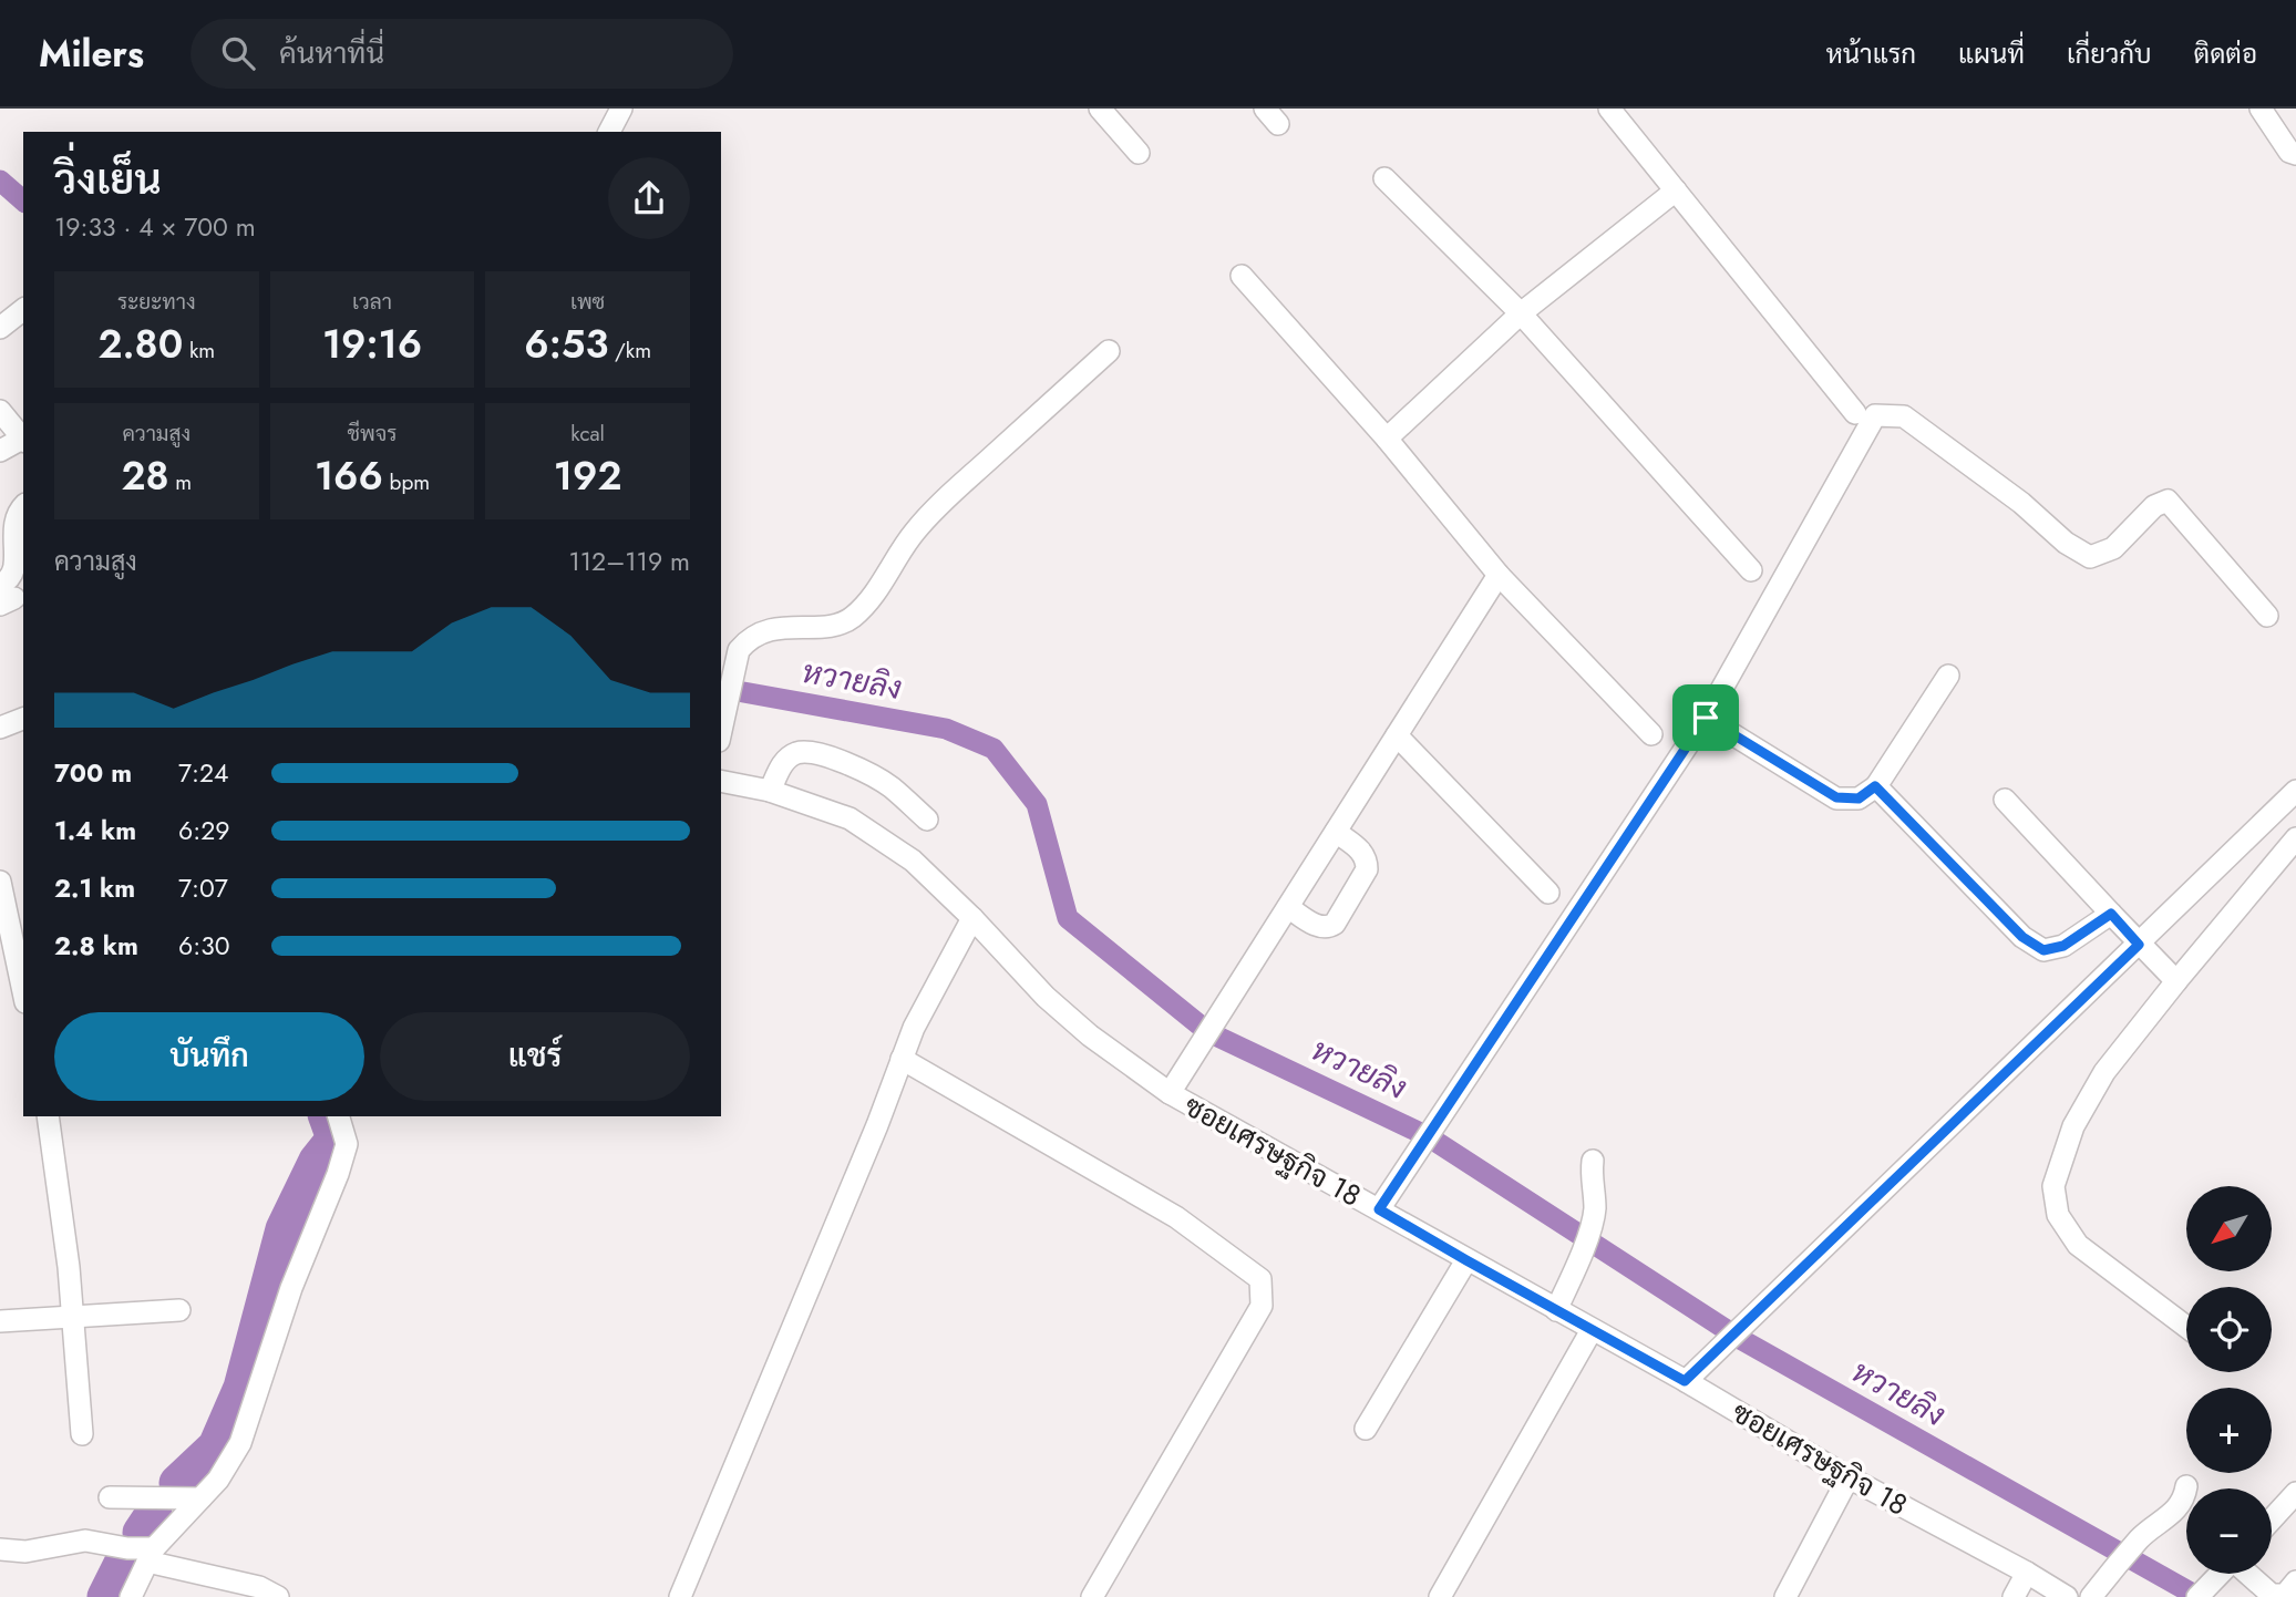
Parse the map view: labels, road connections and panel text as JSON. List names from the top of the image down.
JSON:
{
  "streets": {
    "street": ["ซอยเศรษฐกิจ 18"]
  },
  "water": ["หวายลิง"],
  "north": "bottom left",
  "page": {
    "header": "Milers",
    "search": "ค้นหาที่นี่",
    "nav": [
      "หน้าแรก",
      "แผนที่",
      "เกี่ยวกับ",
      "ติดต่อ"
    ],
    "heading": ["วิ่งเย็น", "19:33 · 4 × 700 m"],
    "stats": [
      ["ระยะทาง", "2.80 km"],
      ["เวลา", "19:16"],
      ["เพซ", "6:53 /km"],
      ["ความสูง", "28 m"],
      ["ชีพจร", "166 bpm"],
      ["kcal", "192"]
    ],
    "chart": ["ความสูง", "112–119 m"],
    "list": [
      {
        "name": "700 m",
        "note": "7:24"
      },
      {
        "name": "1.4 km",
        "note": "6:29"
      },
      {
        "name": "2.1 km",
        "note": "7:07"
      },
      {
        "name": "2.8 km",
        "note": "6:30"
      }
    ],
    "buttons": ["บันทึก", "แชร์"],
    "map_buttons": ["+", "−"]
  }
}
